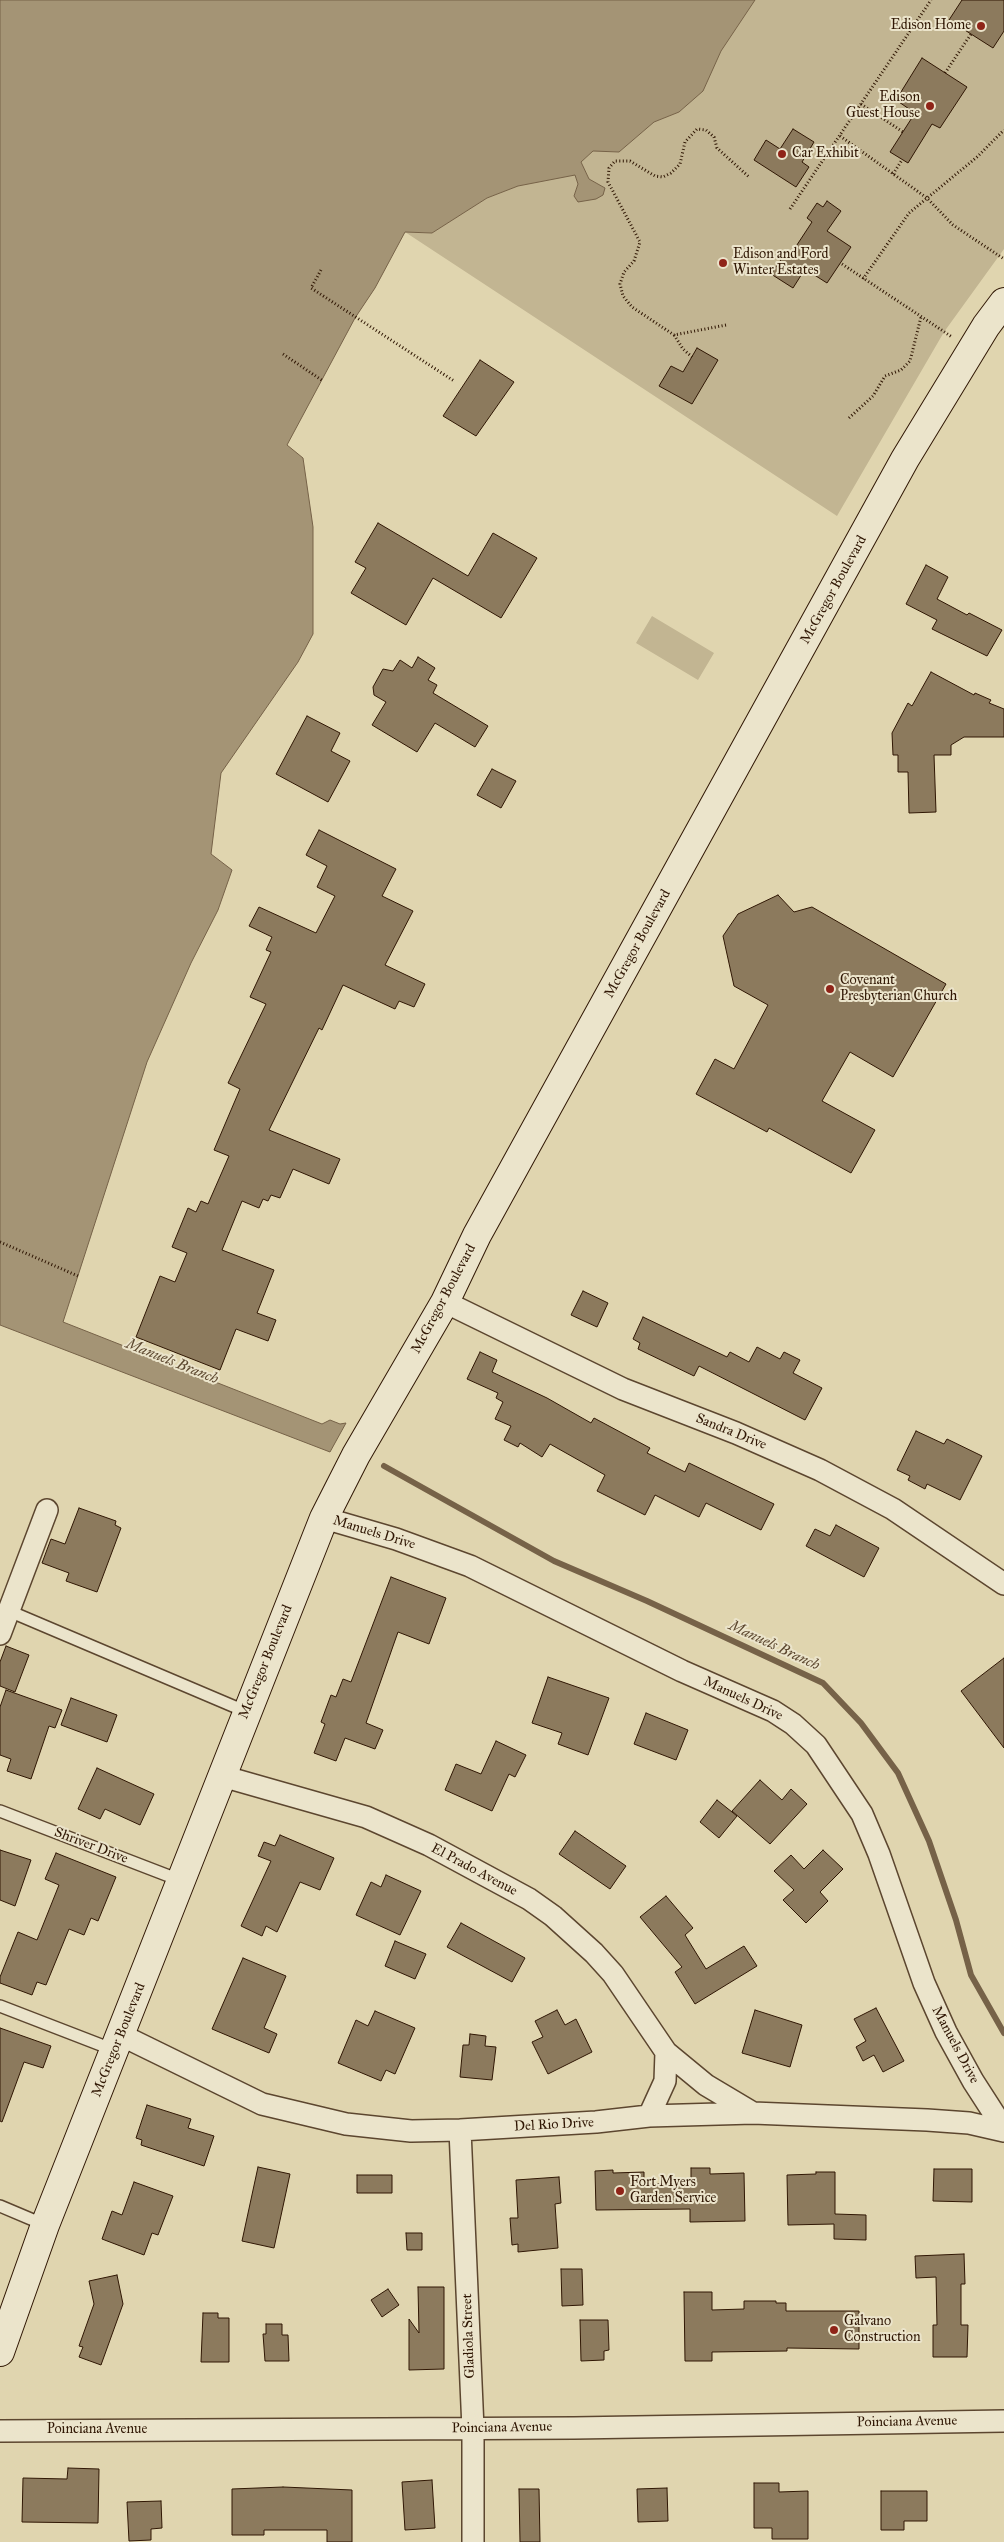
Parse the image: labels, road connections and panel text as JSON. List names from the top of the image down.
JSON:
{
  "streets": {
    "main road": ["McGregor Boulevard"],
    "street": [
      "Sandra Drive",
      "Manuels Drive",
      "El Prado Avenue",
      "Del Rio Drive",
      "Gladiola Street",
      "Poinciana Avenue"
    ],
    "lane": ["Shriver Drive"]
  },
  "crossings": [
    ["McGregor Boulevard", "Sandra Drive"],
    ["McGregor Boulevard", "Manuels Drive"],
    ["McGregor Boulevard", "Shriver Drive"],
    ["McGregor Boulevard", "El Prado Avenue"],
    ["McGregor Boulevard", "Del Rio Drive"],
    ["Manuels Drive", "Del Rio Drive"],
    ["El Prado Avenue", "Del Rio Drive"],
    ["Del Rio Drive", "Gladiola Street"],
    ["Gladiola Street", "Poinciana Avenue"]
  ],
  "water": ["Manuels Branch"],
  "places": [
    "Edison Home",
    "Edison Guest House",
    "Car Exhibit",
    "Edison and Ford Winter Estates",
    "Covenant Presbyterian Church",
    "Fort Myers Garden Service",
    "Galvano Construction"
  ]
}
